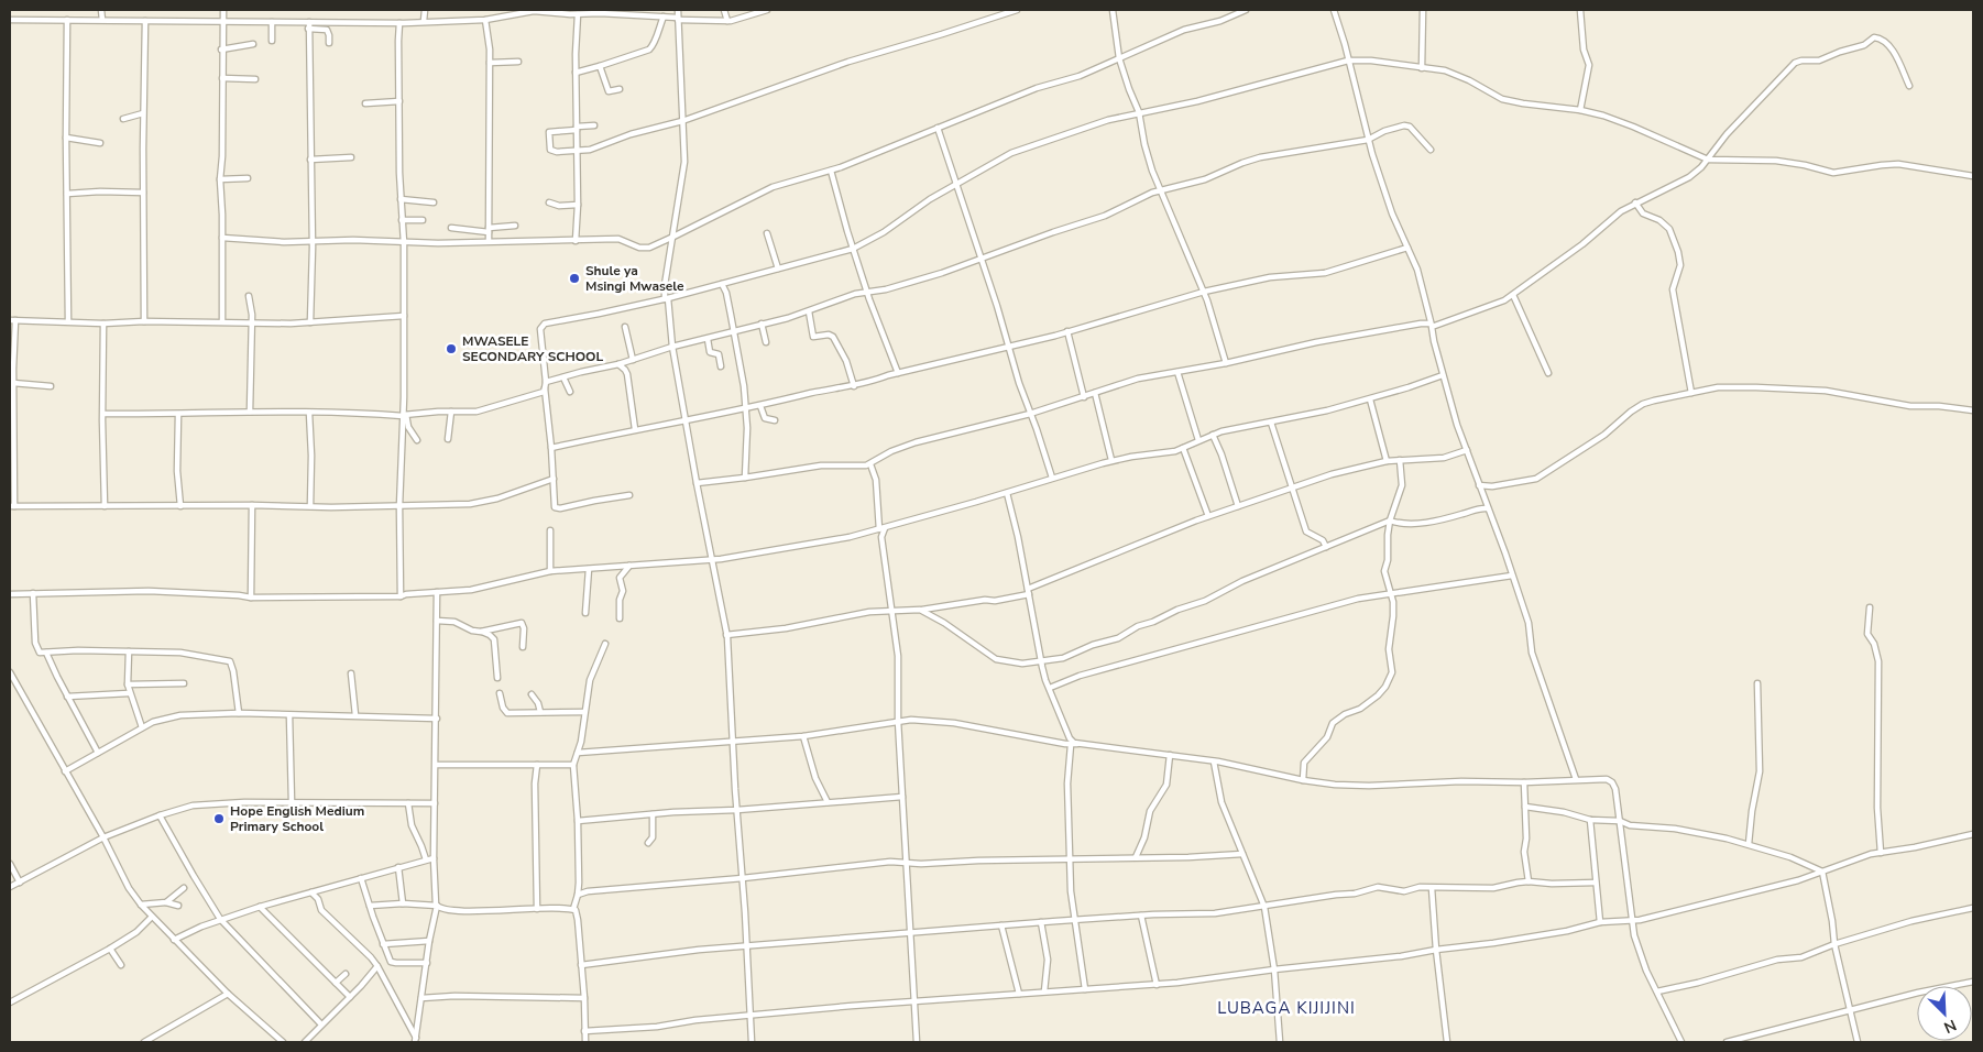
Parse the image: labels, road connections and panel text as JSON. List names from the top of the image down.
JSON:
{
  "districts": ["LUBAGA KIJIJINI"],
  "places": ["Shule ya Msingi Mwasele", "MWASELE SECONDARY SCHOOL", "Hope English Medium Primary School"],
  "north": "bottom right"
}
